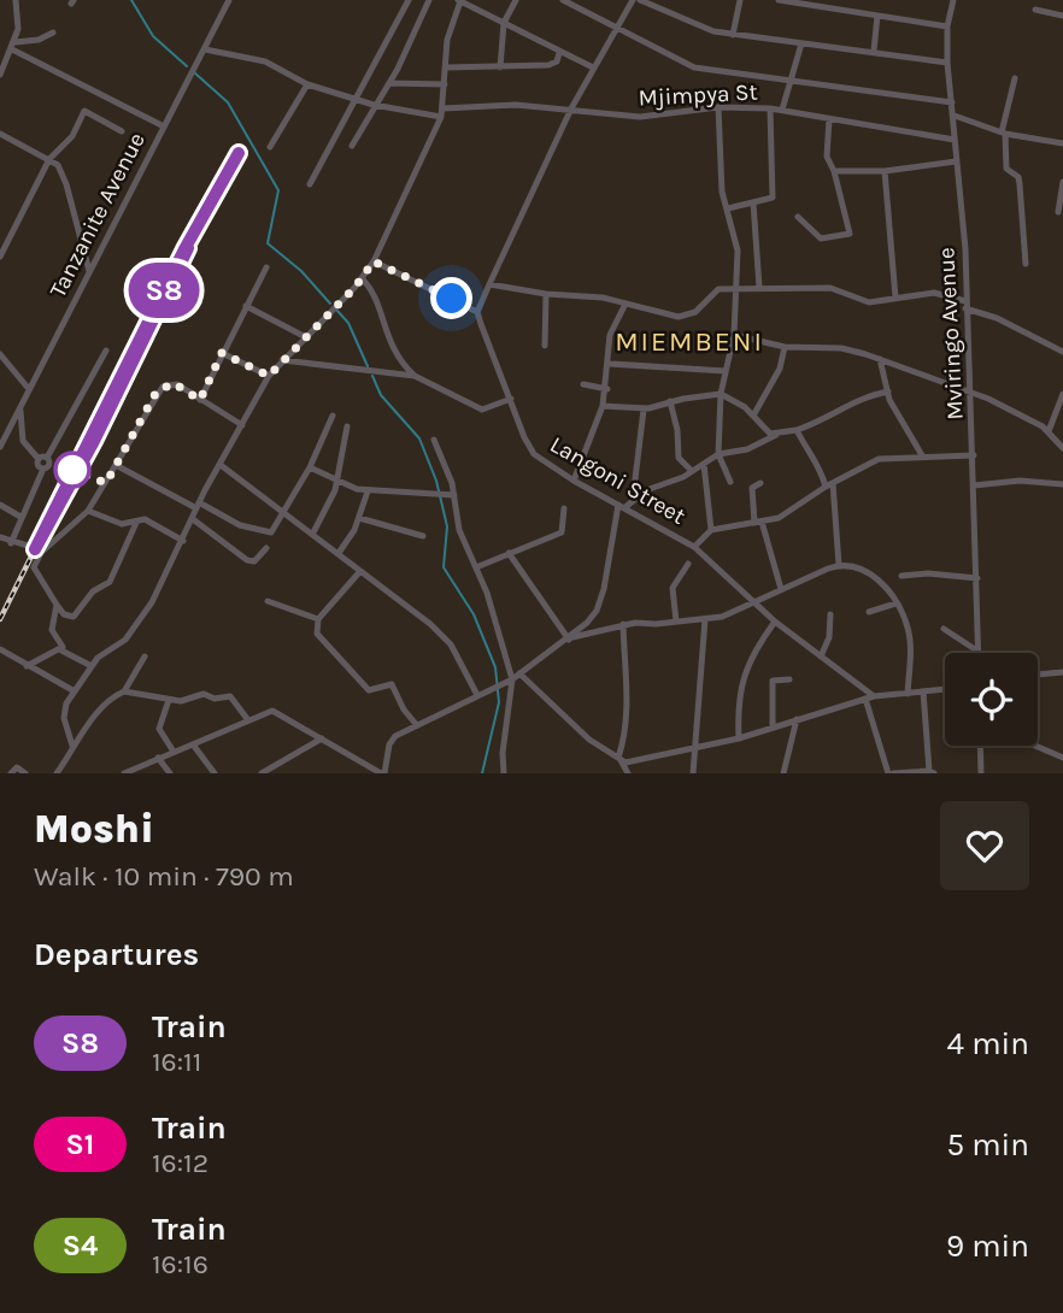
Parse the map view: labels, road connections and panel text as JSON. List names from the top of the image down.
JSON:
{
  "streets": {
    "street": [
      "Mjimpya St",
      "Tanzanite Avenue",
      "Mviringo Avenue",
      "Langoni Street"
    ]
  },
  "crossings": [
    ["Mjimpya St", "Tanzanite Avenue"],
    ["Mjimpya St", "Mviringo Avenue"]
  ],
  "districts": ["MIEMBENI"],
  "page": {
    "on_map": "S8",
    "heading": [
      ["Moshi", "Walk · 10 min · 790 m"],
      "Departures"
    ],
    "list": [
      {
        "mark": "S8",
        "name": "Train",
        "note": "16:11",
        "value": "4 min"
      },
      {
        "mark": "S1",
        "name": "Train",
        "note": "16:12",
        "value": "5 min"
      },
      {
        "mark": "S4",
        "name": "Train",
        "note": "16:16",
        "value": "9 min"
      }
    ]
  }
}
